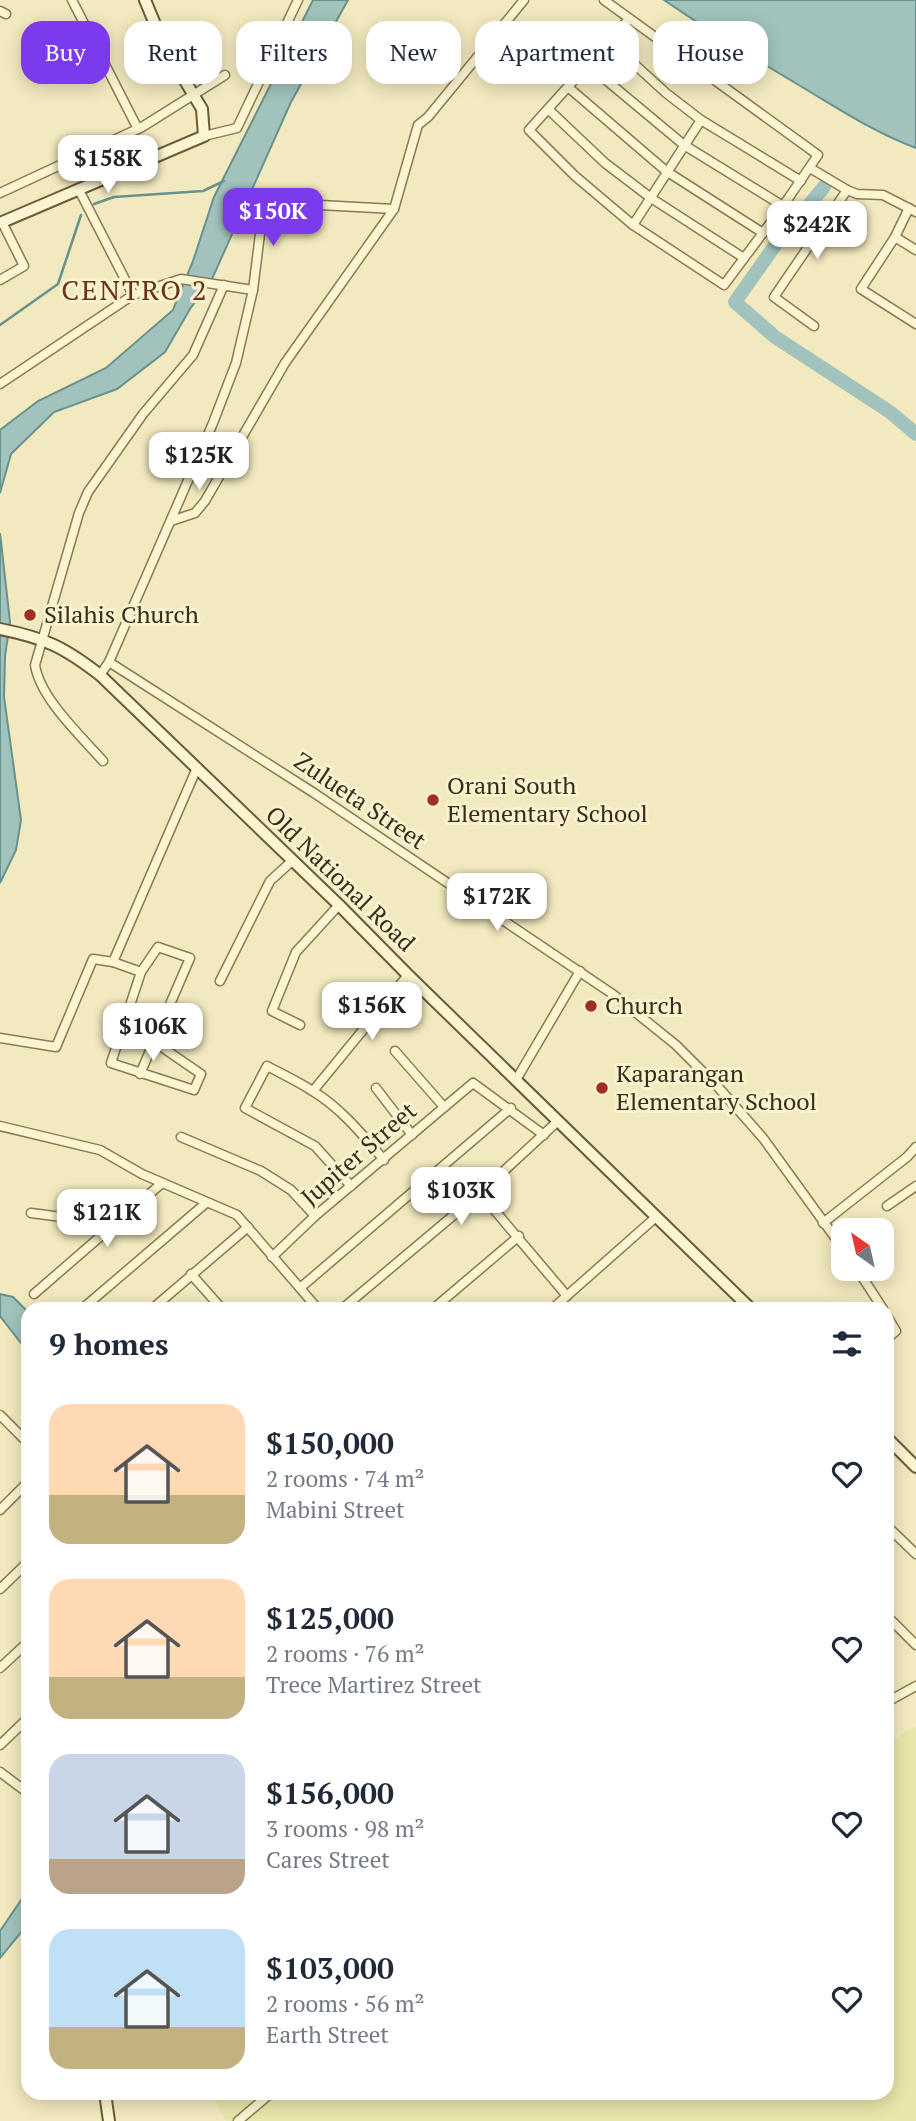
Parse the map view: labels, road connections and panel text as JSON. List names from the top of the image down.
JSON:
{
  "streets": {
    "main road": ["Old National Road"],
    "street": ["Zulueta Street", "Jupiter Street"]
  },
  "districts": ["CENTRO 2"],
  "places": [
    "Silahis Church",
    "Orani South Elementary School",
    "Church",
    "Kaparangan Elementary School"
  ],
  "north": "top left",
  "page": {
    "chip": [
      "Buy",
      "Rent",
      "Filters",
      "New",
      "Apartment",
      "House"
    ],
    "price": [
      "$158K",
      "$150K",
      "$242K",
      "$125K",
      "$172K",
      "$156K",
      "$106K",
      "$103K",
      "$121K"
    ],
    "heading": "9 homes",
    "list": [
      {
        "name": "$150,000",
        "note": "2 rooms · 74 m² · Mabini Street"
      },
      {
        "name": "$125,000",
        "note": "2 rooms · 76 m² · Trece Martirez Street"
      },
      {
        "name": "$156,000",
        "note": "3 rooms · 98 m² · Cares Street"
      },
      {
        "name": "$103,000",
        "note": "2 rooms · 56 m² · Earth Street"
      }
    ]
  }
}
